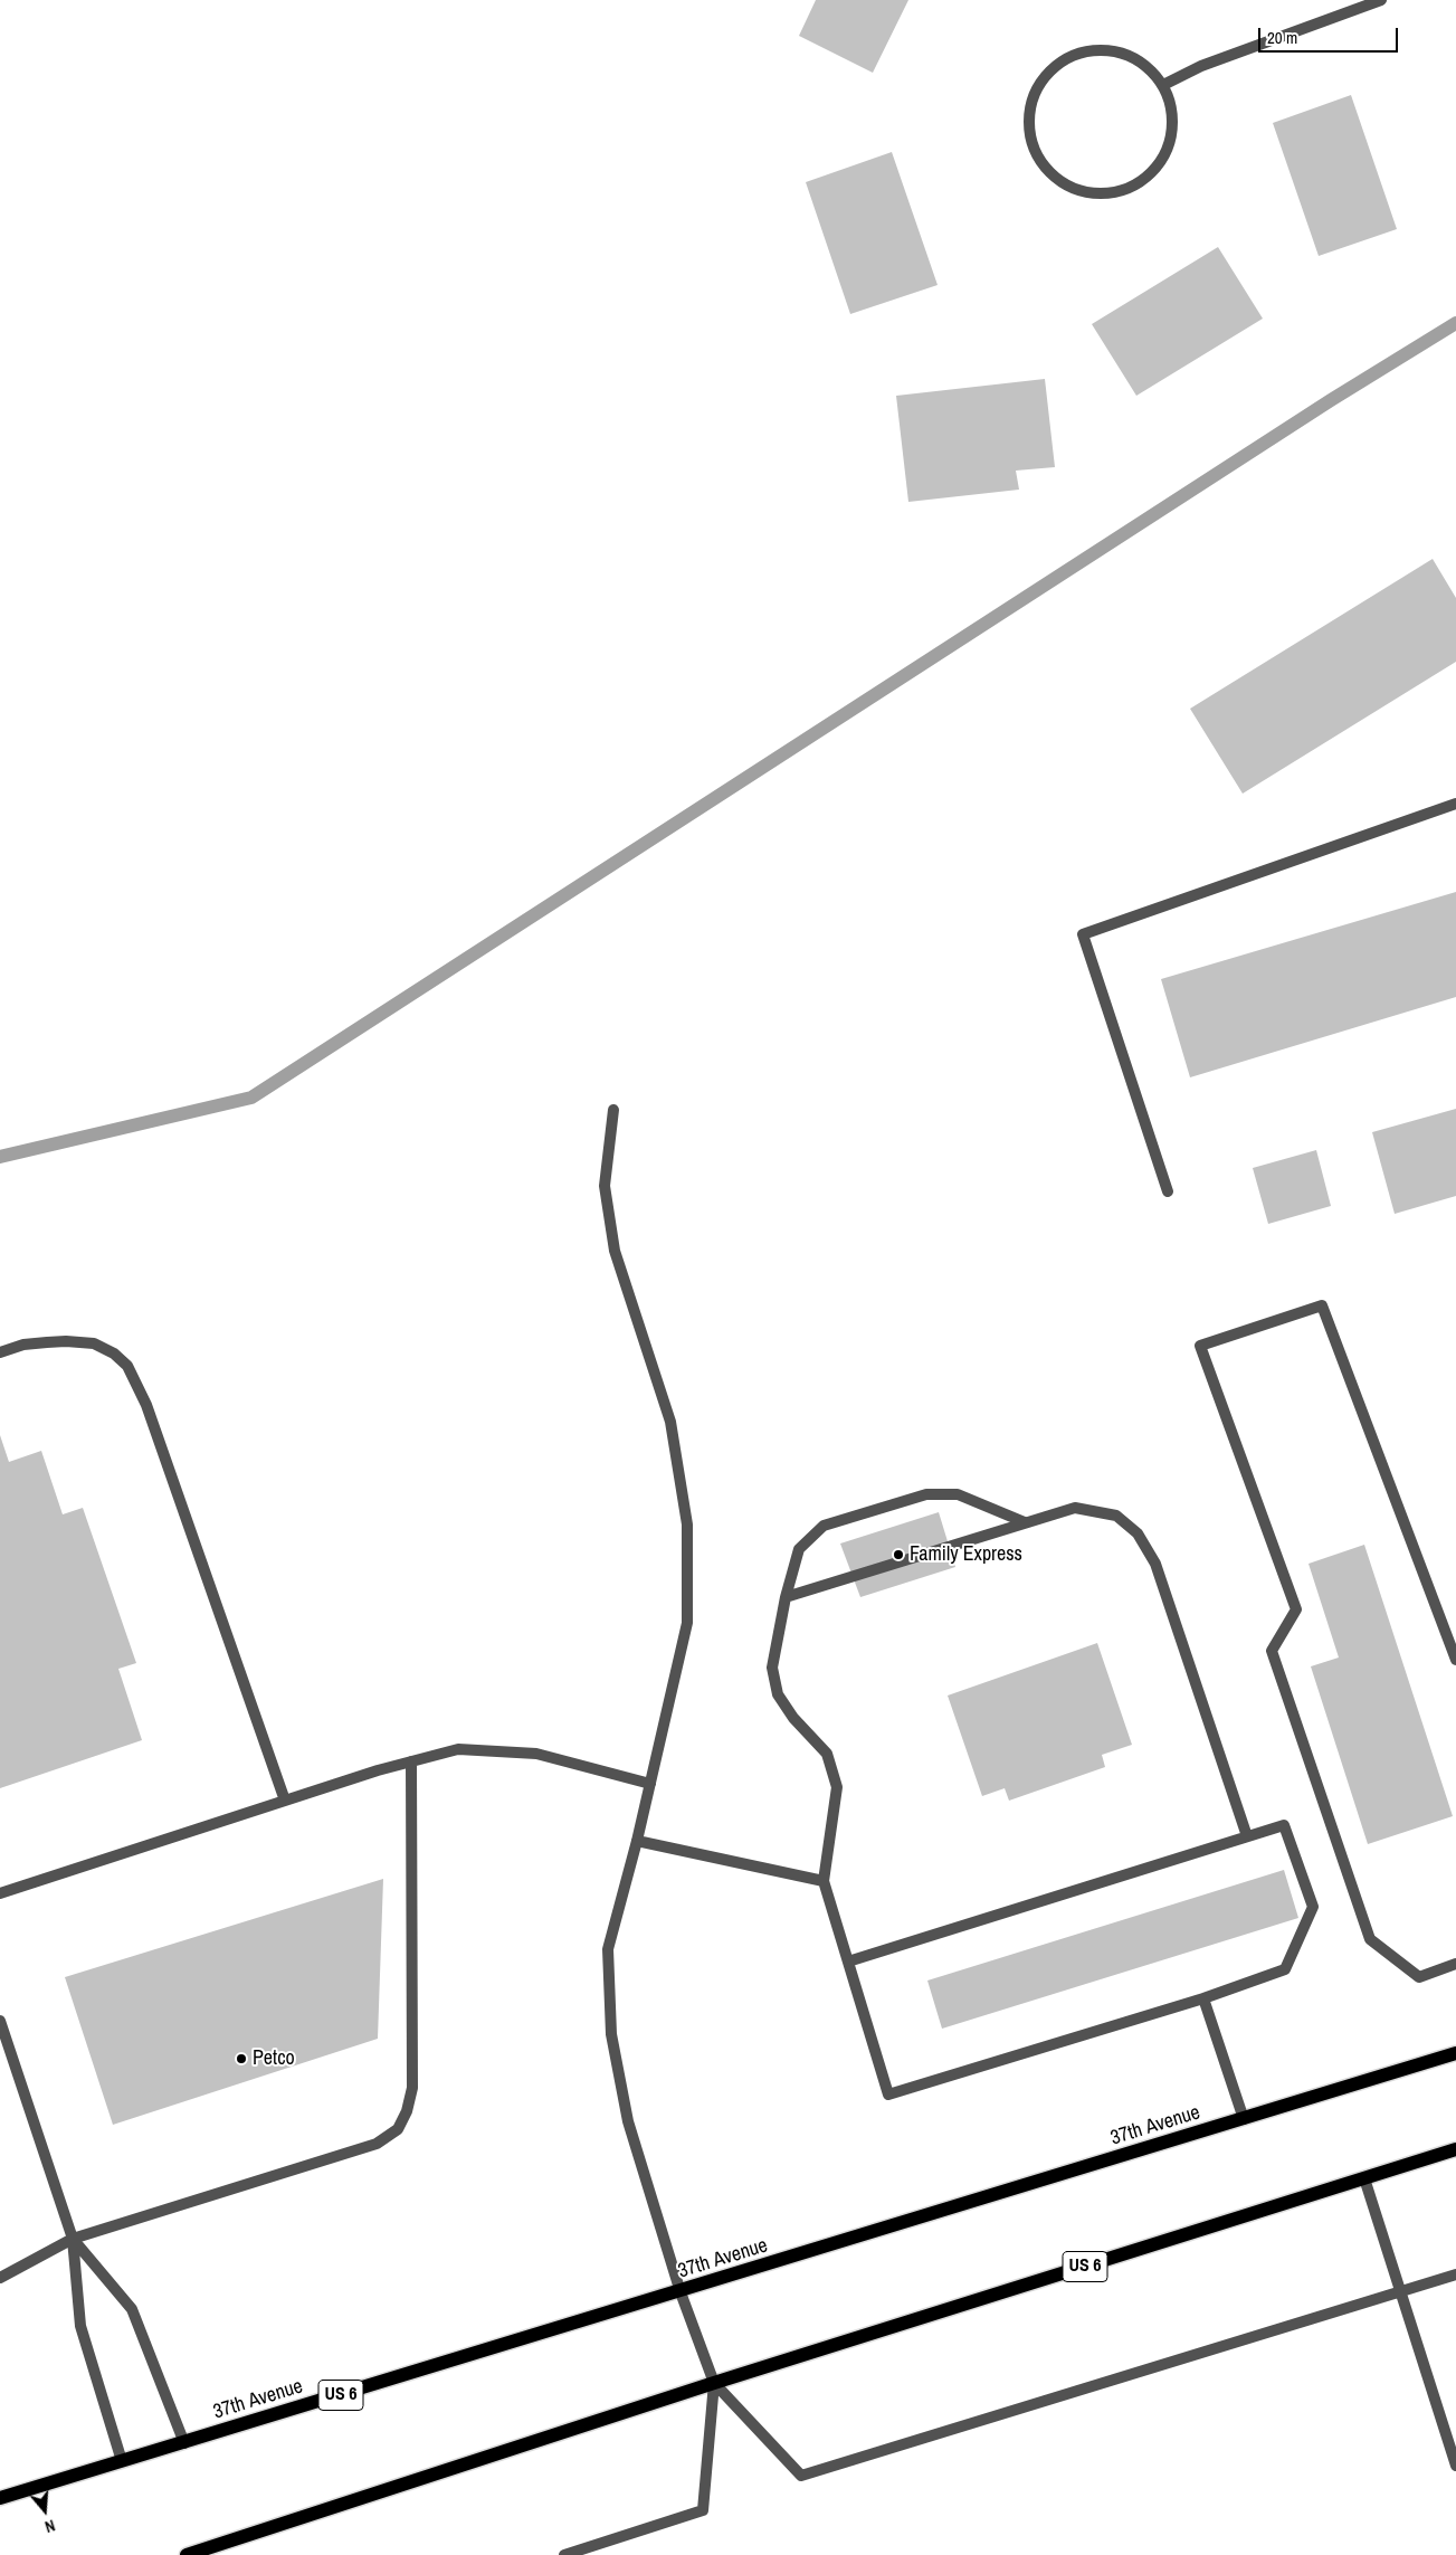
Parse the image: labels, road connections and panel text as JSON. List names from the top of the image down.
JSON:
{
  "streets": {
    "main road": ["37th Avenue", "US 6"]
  },
  "places": ["Family Express", "Petco"],
  "scale_bar": "20 m",
  "north": "bottom"
}
